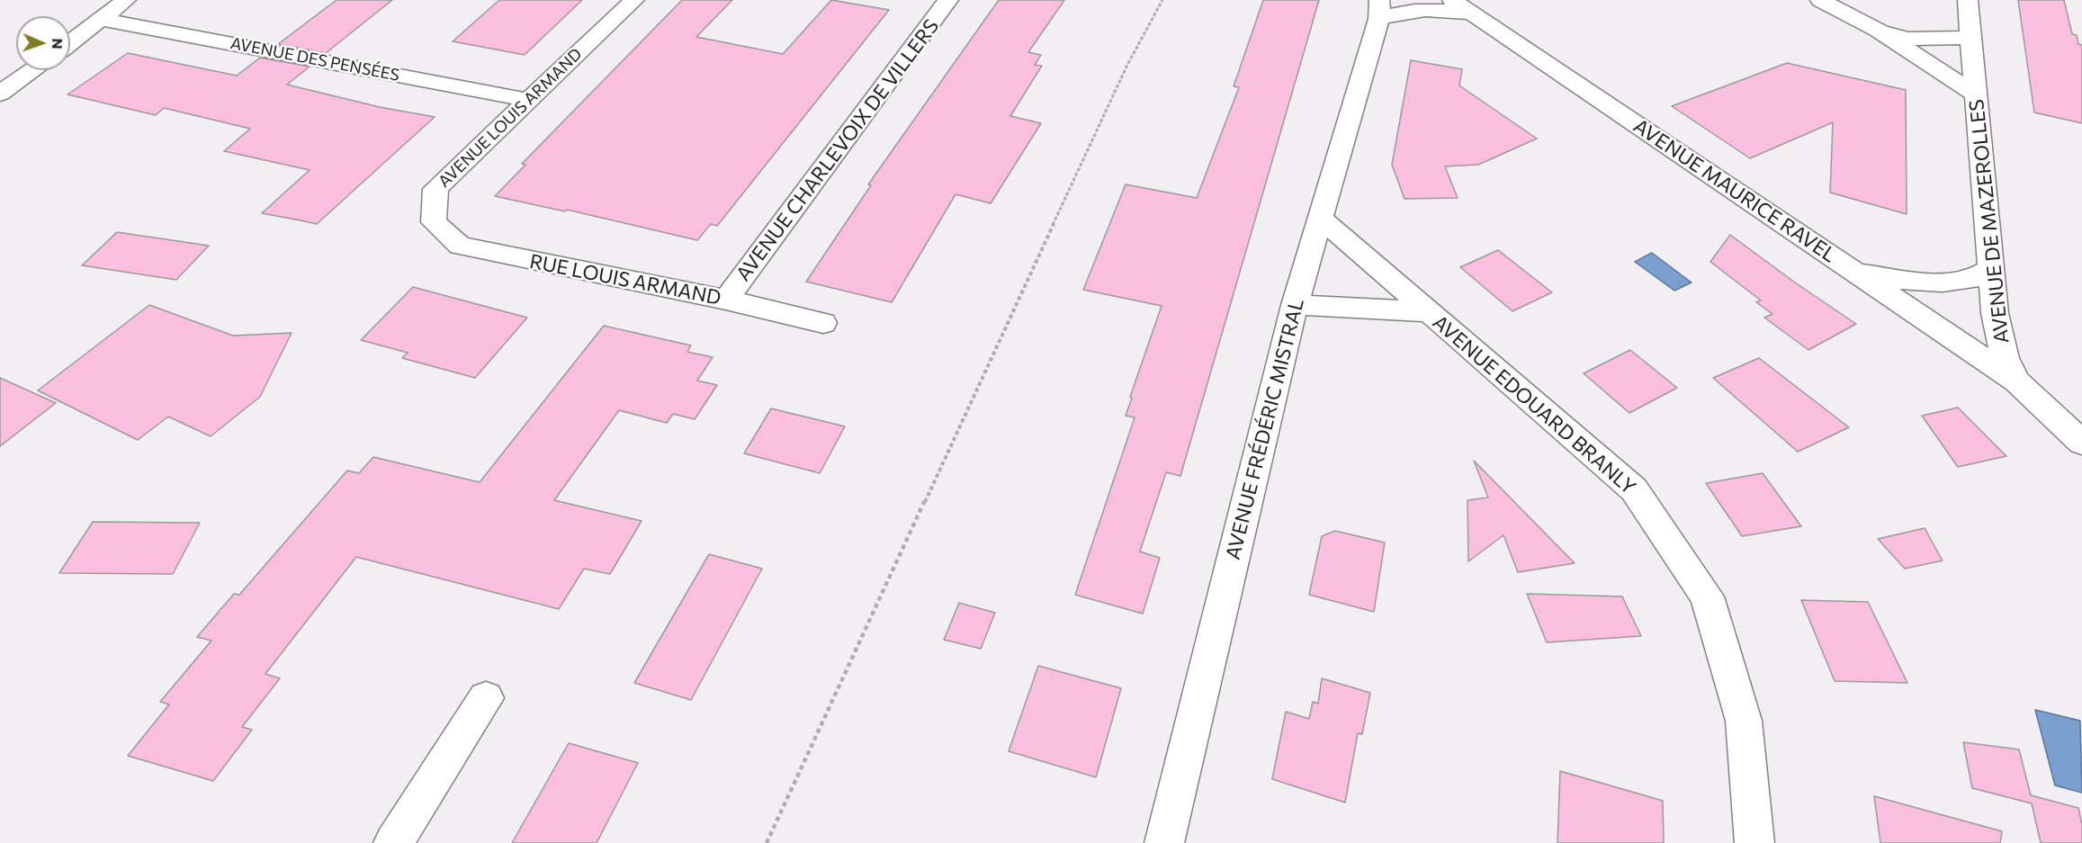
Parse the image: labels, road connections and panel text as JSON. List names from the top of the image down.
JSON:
{
  "streets": {
    "street": [
      "AVENUE DES PENSÉES",
      "AVENUE LOUIS ARMAND",
      "AVENUE CHARLEVOIX DE VILLERS",
      "AVENUE MAURICE RAVEL",
      "AVENUE DE MAZEROLLES",
      "RUE LOUIS ARMAND",
      "AVENUE EDOUARD BRANLY",
      "AVENUE FRÉDÉRIC MISTRAL"
    ]
  },
  "crossings": [
    ["AVENUE DES PENSÉES", "AVENUE LOUIS ARMAND"],
    ["AVENUE LOUIS ARMAND", "RUE LOUIS ARMAND"],
    ["AVENUE CHARLEVOIX DE VILLERS", "RUE LOUIS ARMAND"],
    ["AVENUE MAURICE RAVEL", "AVENUE DE MAZEROLLES"],
    ["AVENUE MAURICE RAVEL", "AVENUE FRÉDÉRIC MISTRAL"],
    ["AVENUE EDOUARD BRANLY", "AVENUE FRÉDÉRIC MISTRAL"]
  ],
  "north": "right"
}
